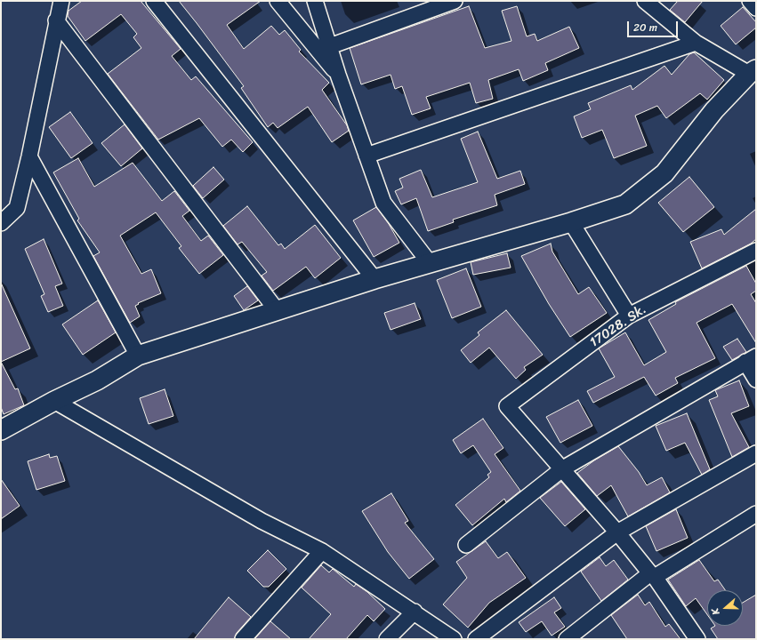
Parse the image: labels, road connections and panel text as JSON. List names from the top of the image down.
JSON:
{
  "streets": {
    "street": ["17028. Sk."]
  },
  "scale_bar": "20 m",
  "north": "left"
}
